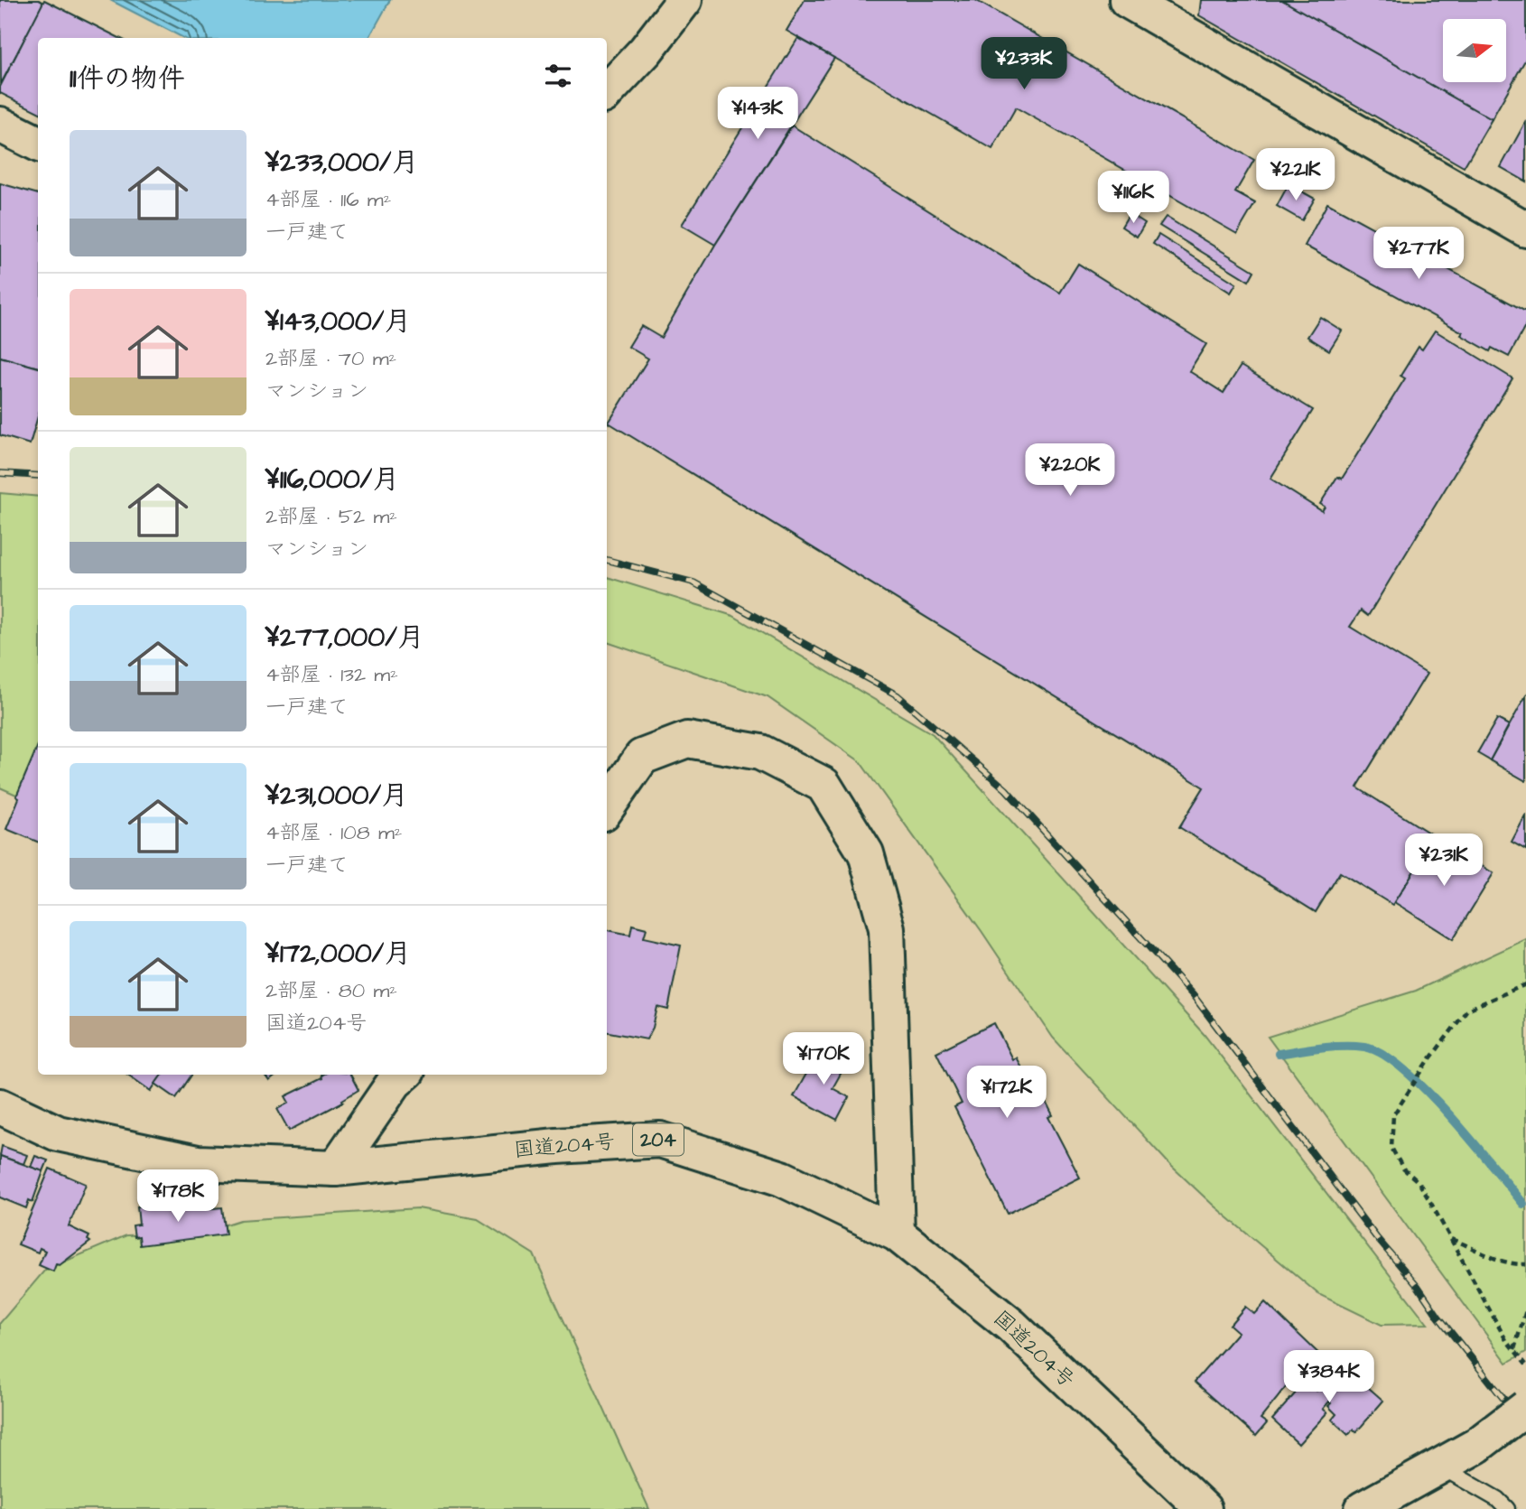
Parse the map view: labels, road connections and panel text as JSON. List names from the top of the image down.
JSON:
{
  "streets": {
    "main road": ["204", "国道204号"]
  },
  "north": "right",
  "page": {
    "price": [
      "¥233K",
      "¥143K",
      "¥221K",
      "¥116K",
      "¥277K",
      "¥220K",
      "¥231K",
      "¥170K",
      "¥172K",
      "¥178K",
      "¥384K"
    ],
    "heading": "11件の物件",
    "list": [
      {
        "name": "¥233,000/月",
        "note": "4部屋 · 116 m² · 一戸建て"
      },
      {
        "name": "¥143,000/月",
        "note": "2部屋 · 70 m² · マンション"
      },
      {
        "name": "¥116,000/月",
        "note": "2部屋 · 52 m² · マンション"
      },
      {
        "name": "¥277,000/月",
        "note": "4部屋 · 132 m² · 一戸建て"
      },
      {
        "name": "¥231,000/月",
        "note": "4部屋 · 108 m² · 一戸建て"
      },
      {
        "name": "¥172,000/月",
        "note": "2部屋 · 80 m² · 国道204号"
      }
    ]
  }
}
